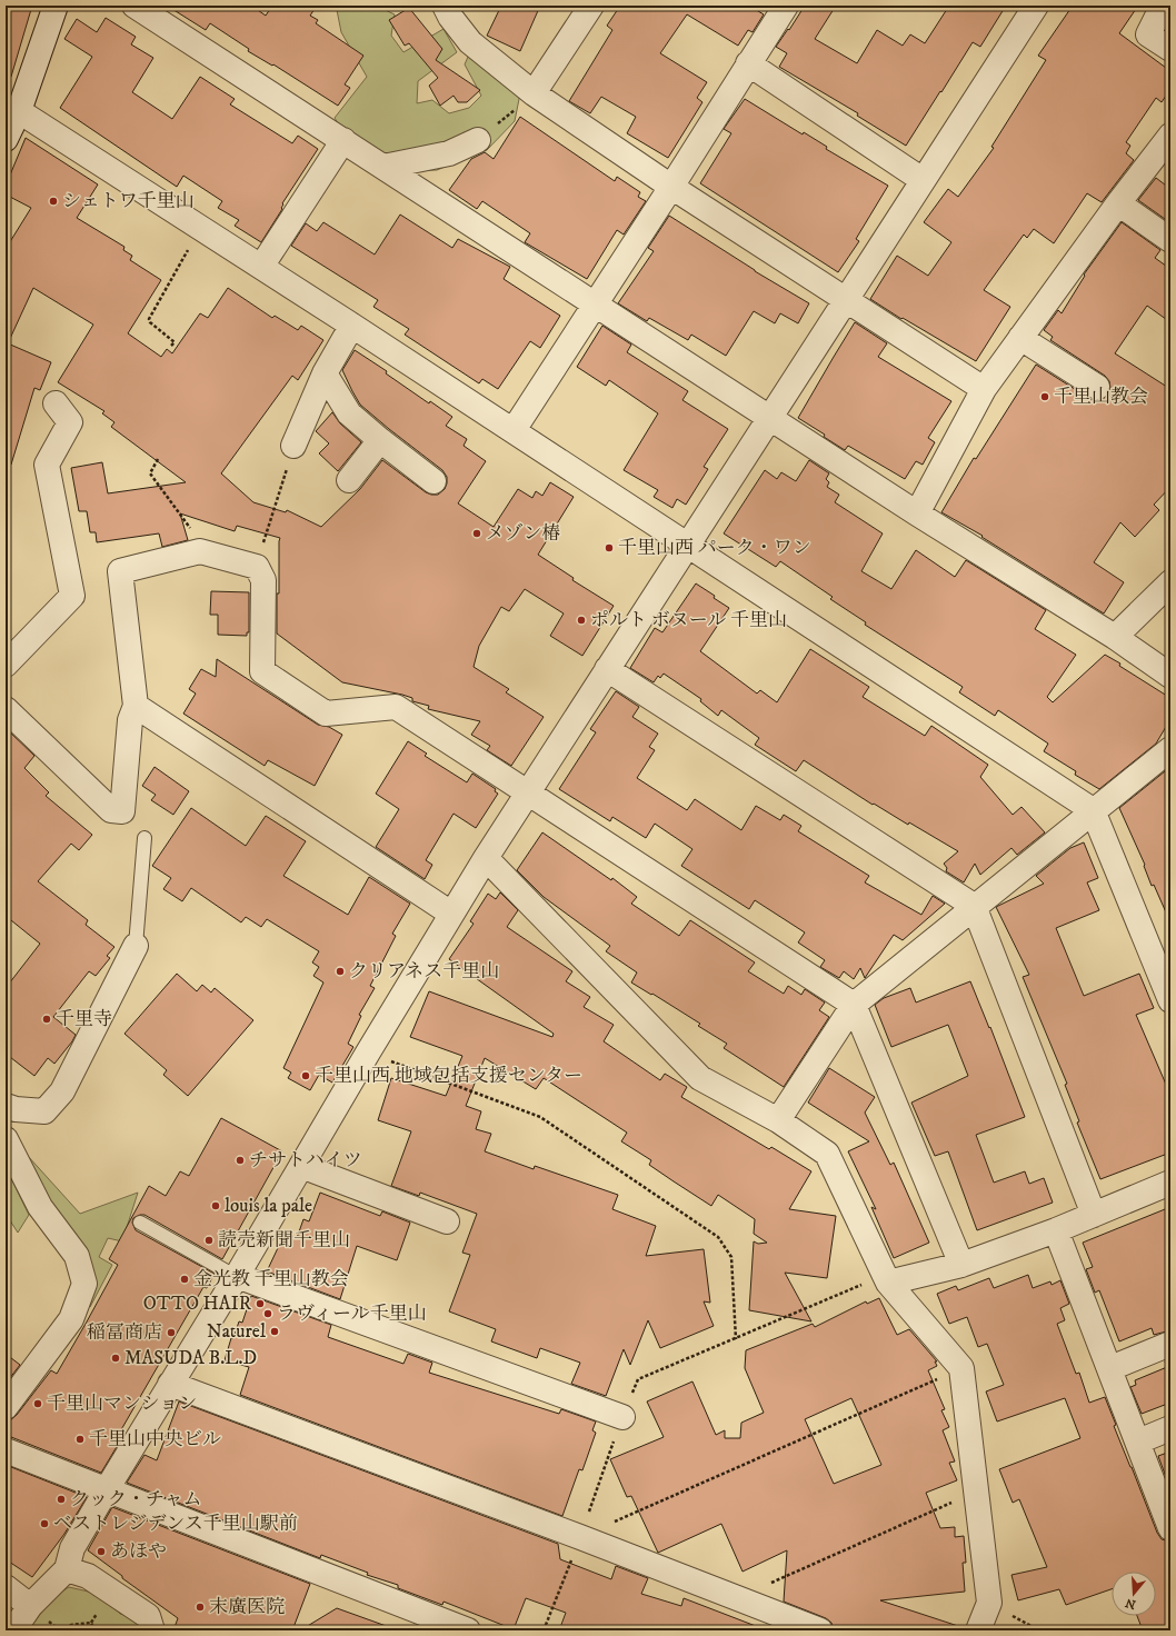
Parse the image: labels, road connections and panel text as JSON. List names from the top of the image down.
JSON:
{
  "places": [
    "シェトワ千里山",
    "千里山教会",
    "メゾン椿",
    "千里山西 パーク・ワン",
    "ポルト ボヌール 千里山",
    "クリアネス千里山",
    "千里寺",
    "千里山西 地域包括支援センター",
    "チサトハイツ",
    "louis la pale",
    "読売新聞千里山",
    "金光教 千里山教会",
    "OTTO HAIR",
    "ラヴィール千里山",
    "Naturel",
    "稲冨商店",
    "MASUDA B.L.D",
    "千里山マンション",
    "千里山中央ビル",
    "クック・チャム",
    "ベストレジデンス千里山駅前",
    "あほや",
    "末廣医院"
  ],
  "north": "bottom"
}
